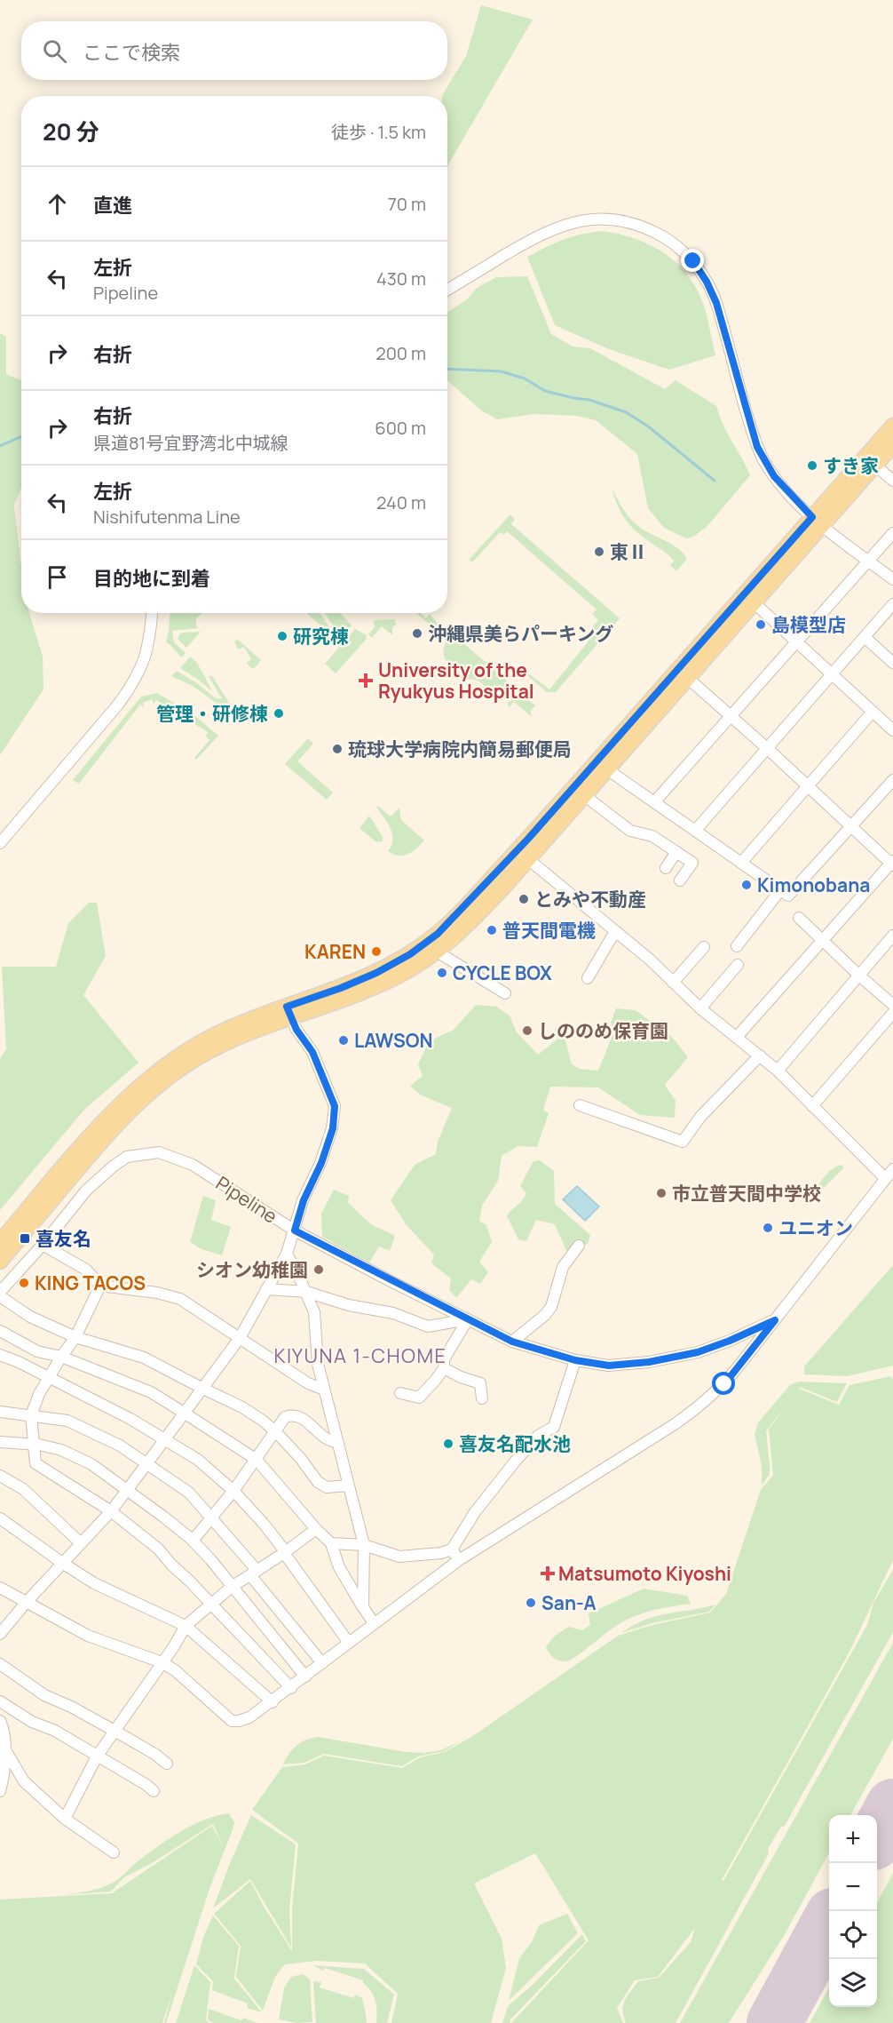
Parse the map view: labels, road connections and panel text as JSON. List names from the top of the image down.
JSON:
{
  "streets": {
    "street": ["Pipeline"]
  },
  "districts": ["KIYUNA 1-CHOME"],
  "places": {
    "other": [
      "すき家",
      "東Ⅱ",
      "島模型店",
      "沖縄県美らパーキング",
      "研究棟",
      "管理・研修棟",
      "琉球大学病院内簡易郵便局",
      "Kimonobana",
      "とみや不動産",
      "普天間電機",
      "KAREN",
      "CYCLE BOX",
      "しののめ保育園",
      "LAWSON",
      "市立普天間中学校",
      "ユニオン",
      "シオン幼稚園",
      "KING TACOS",
      "喜友名配水池",
      "San-A"
    ],
    "health": ["University of the Ryukyus Hospital", "Matsumoto Kiyoshi"],
    "transit": ["喜友名"]
  },
  "page": {
    "search": "ここで検索",
    "heading": ["20 分", "徒歩 · 1.5 km"],
    "list": [
      ["直進", "70 m"],
      ["左折", "Pipeline", "430 m"],
      ["右折", "200 m"],
      ["右折", "県道81号宜野湾北中城線", "600 m"],
      ["左折", "Nishifutenma Line", "240 m"],
      "目的地に到着"
    ],
    "map_buttons": ["+", "−"]
  }
}
